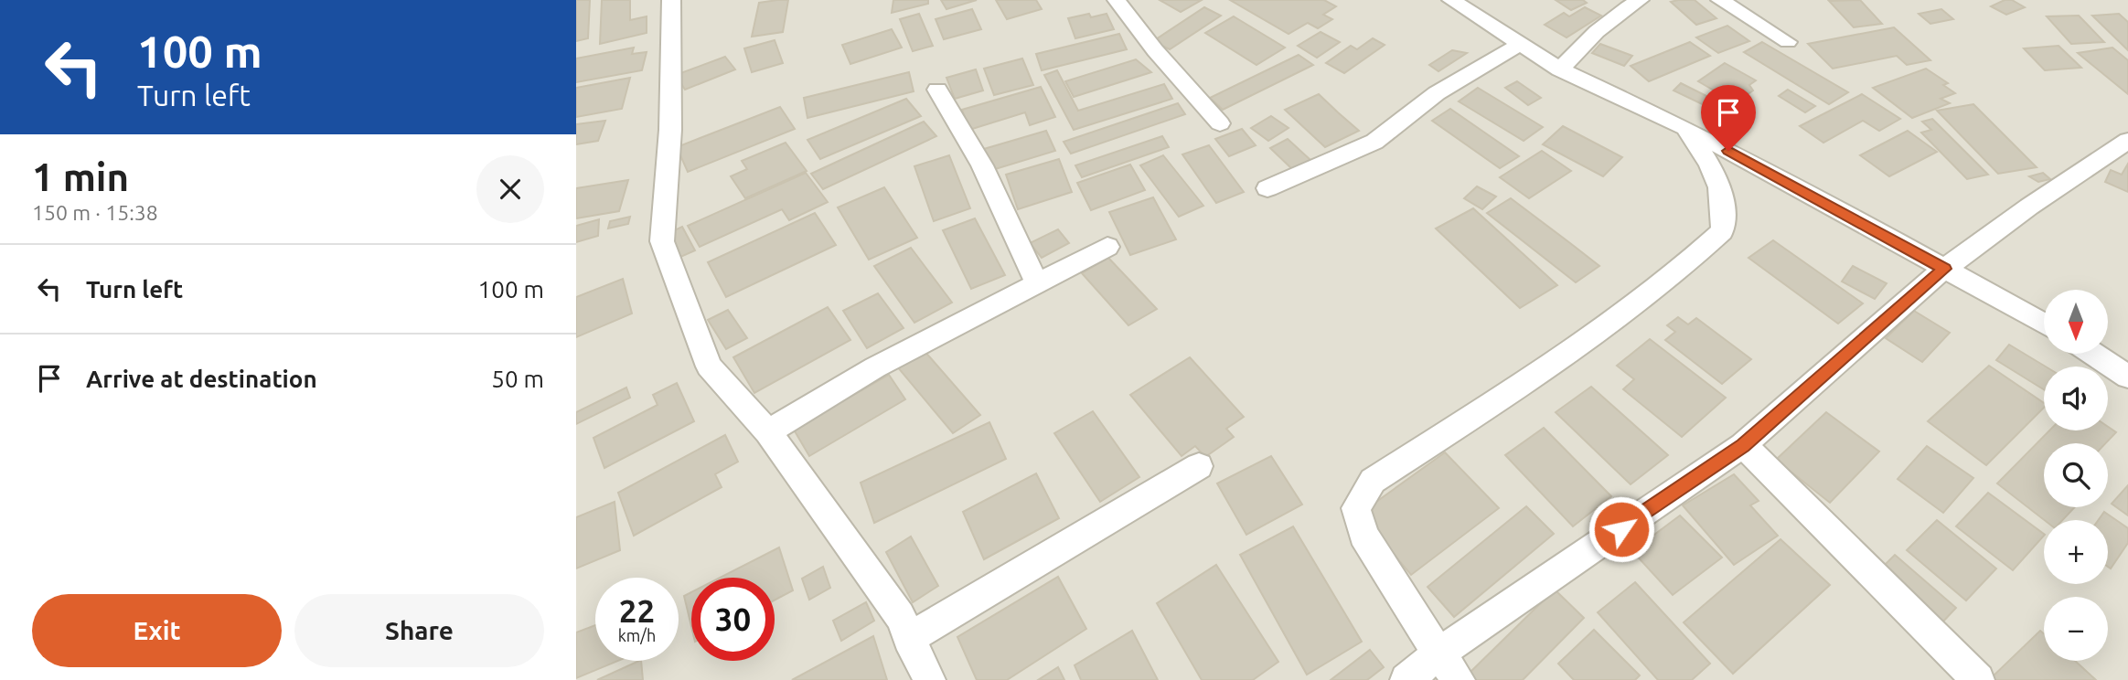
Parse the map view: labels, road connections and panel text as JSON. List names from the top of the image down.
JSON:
{
  "north": "bottom",
  "page": {
    "turn": ["100 m", "Turn left"],
    "heading": ["1 min", "150 m · 15:38"],
    "list": [
      {
        "name": "Turn left",
        "value": "100 m"
      },
      {
        "name": "Arrive at destination",
        "value": "50 m"
      }
    ],
    "map_buttons": ["+", "−"],
    "speed": "22 km/h",
    "limit": "30",
    "buttons": ["Exit", "Share"]
  }
}
